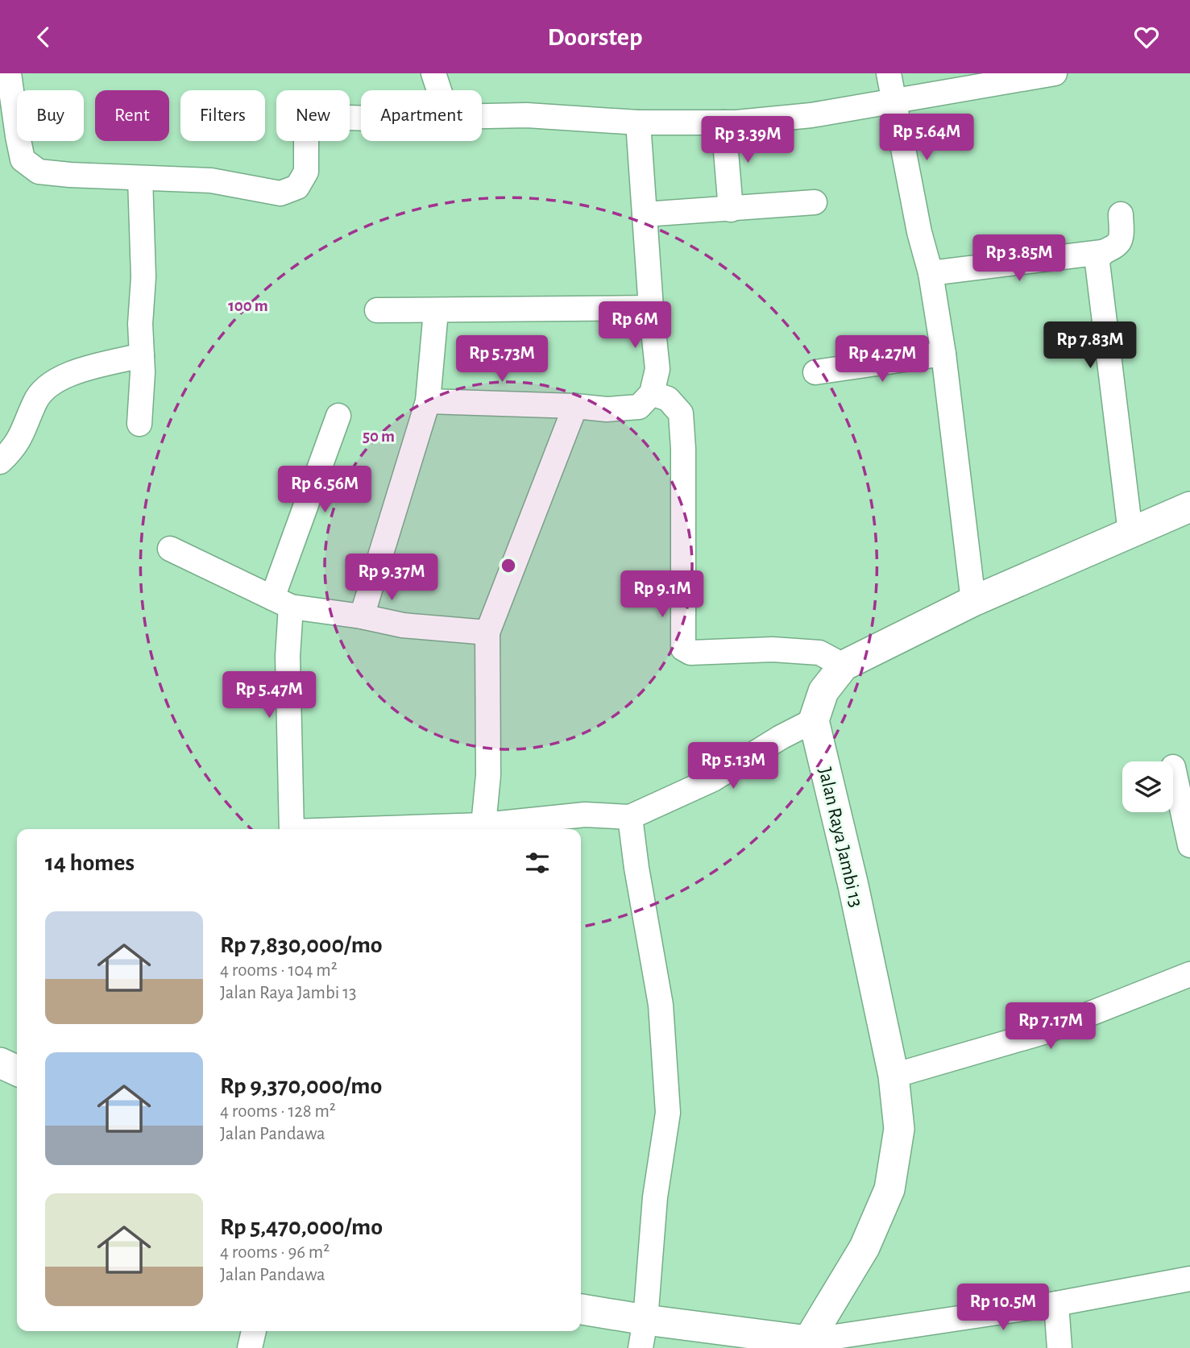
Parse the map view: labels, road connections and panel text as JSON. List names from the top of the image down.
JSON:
{
  "streets": {
    "street": ["Jalan Raya Jambi 13"]
  },
  "page": {
    "header": "Doorstep",
    "chip": [
      "Buy",
      "Rent",
      "Filters",
      "New",
      "Apartment"
    ],
    "price": [
      "Rp 5.64M",
      "Rp 3.39M",
      "Rp 3.85M",
      "Rp 6M",
      "Rp 7.83M",
      "Rp 5.73M",
      "Rp 4.27M",
      "Rp 6.56M",
      "Rp 9.37M",
      "Rp 9.1M",
      "Rp 5.47M",
      "Rp 5.13M",
      "Rp 7.17M",
      "Rp 10.5M"
    ],
    "heading": "14 homes",
    "list": [
      {
        "name": "Rp 7,830,000/mo",
        "note": "4 rooms · 104 m² · Jalan Raya Jambi 13"
      },
      {
        "name": "Rp 9,370,000/mo",
        "note": "4 rooms · 128 m² · Jalan Pandawa"
      },
      {
        "name": "Rp 5,470,000/mo",
        "note": "4 rooms · 96 m² · Jalan Pandawa"
      }
    ]
  },
  "rings": ["100 m", "50 m"]
}
